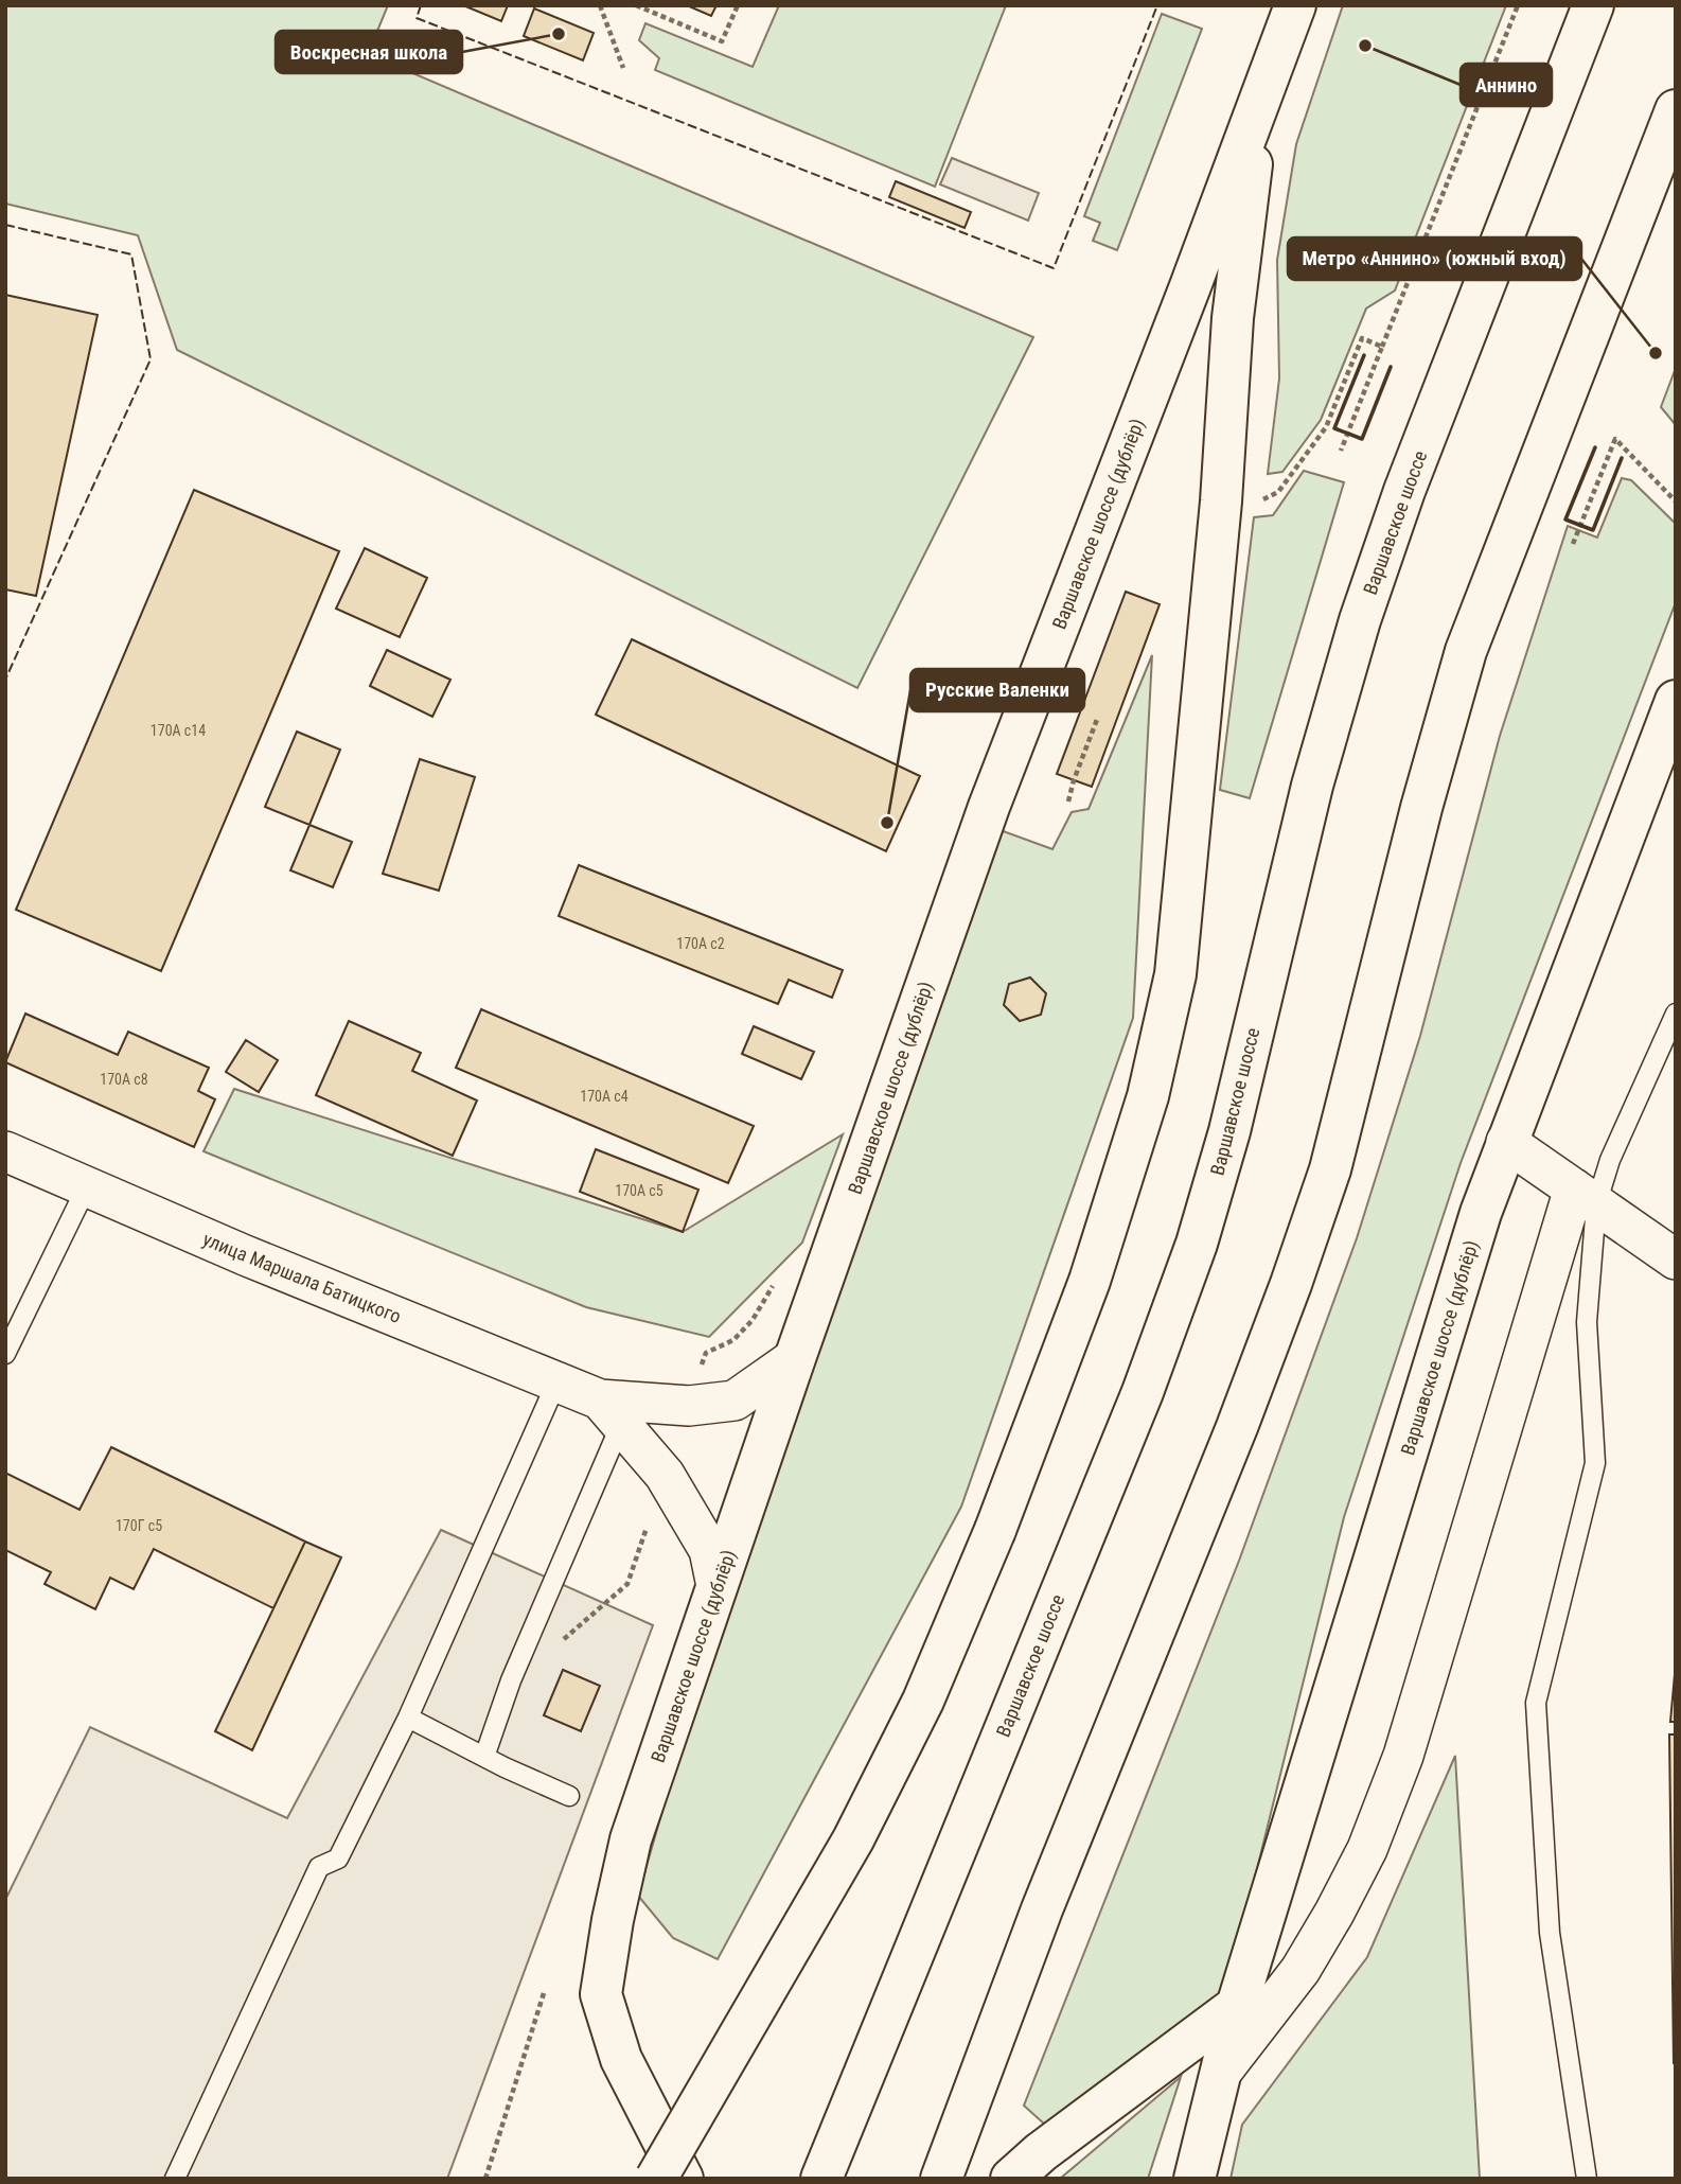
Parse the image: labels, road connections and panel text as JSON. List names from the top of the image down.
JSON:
{
  "streets": {
    "main road": ["Варшавское шоссе", "Варшавское шоссе (дублёр)"],
    "street": ["улица Маршала Батицкого"]
  },
  "crossings": [
    ["Варшавское шоссе (дублёр)", "улица Маршала Батицкого"]
  ],
  "places": [
    "Воскресная школа",
    "Аннино",
    "Метро «Аннино» (южный вход)",
    "Русские Валенки"
  ],
  "house_numbers": [
    "170А с14",
    "170А с2",
    "170А с8",
    "170А с4",
    "170А с5",
    "170Г с5"
  ]
}
